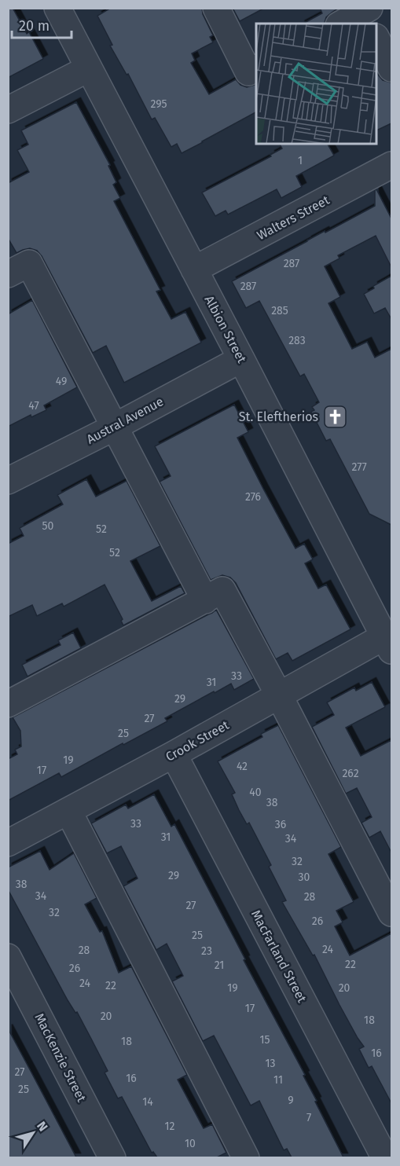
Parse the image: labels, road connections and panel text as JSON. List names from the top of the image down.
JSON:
{
  "streets": {
    "street": [
      "Walters Street",
      "Albion Street",
      "Austral Avenue",
      "Crook Street",
      "MacFarland Street",
      "MacKenzie Street"
    ]
  },
  "crossings": [
    ["Walters Street", "Albion Street"],
    ["Albion Street", "Austral Avenue"],
    ["Albion Street", "Crook Street"],
    ["Crook Street", "MacFarland Street"]
  ],
  "places": {
    "church": ["St. Eleftherios"]
  },
  "house_numbers": [
    "295",
    "1",
    "287",
    "287",
    "285",
    "283",
    "49",
    "47",
    "277",
    "276",
    "50",
    "52",
    "52",
    "33",
    "31",
    "29",
    "27",
    "25",
    "19",
    "42",
    "17",
    "262",
    "40",
    "38",
    "33",
    "36",
    "31",
    "34",
    "32",
    "29",
    "30",
    "38",
    "34",
    "28",
    "27",
    "32",
    "26",
    "25",
    "24",
    "28",
    "23",
    "22",
    "21",
    "26",
    "24",
    "22",
    "19",
    "20",
    "17",
    "20",
    "18",
    "15",
    "18",
    "16",
    "13",
    "27",
    "16",
    "11",
    "25",
    "9",
    "14",
    "7",
    "12",
    "10"
  ],
  "scale_bar": "20 m",
  "north": "top right"
}
